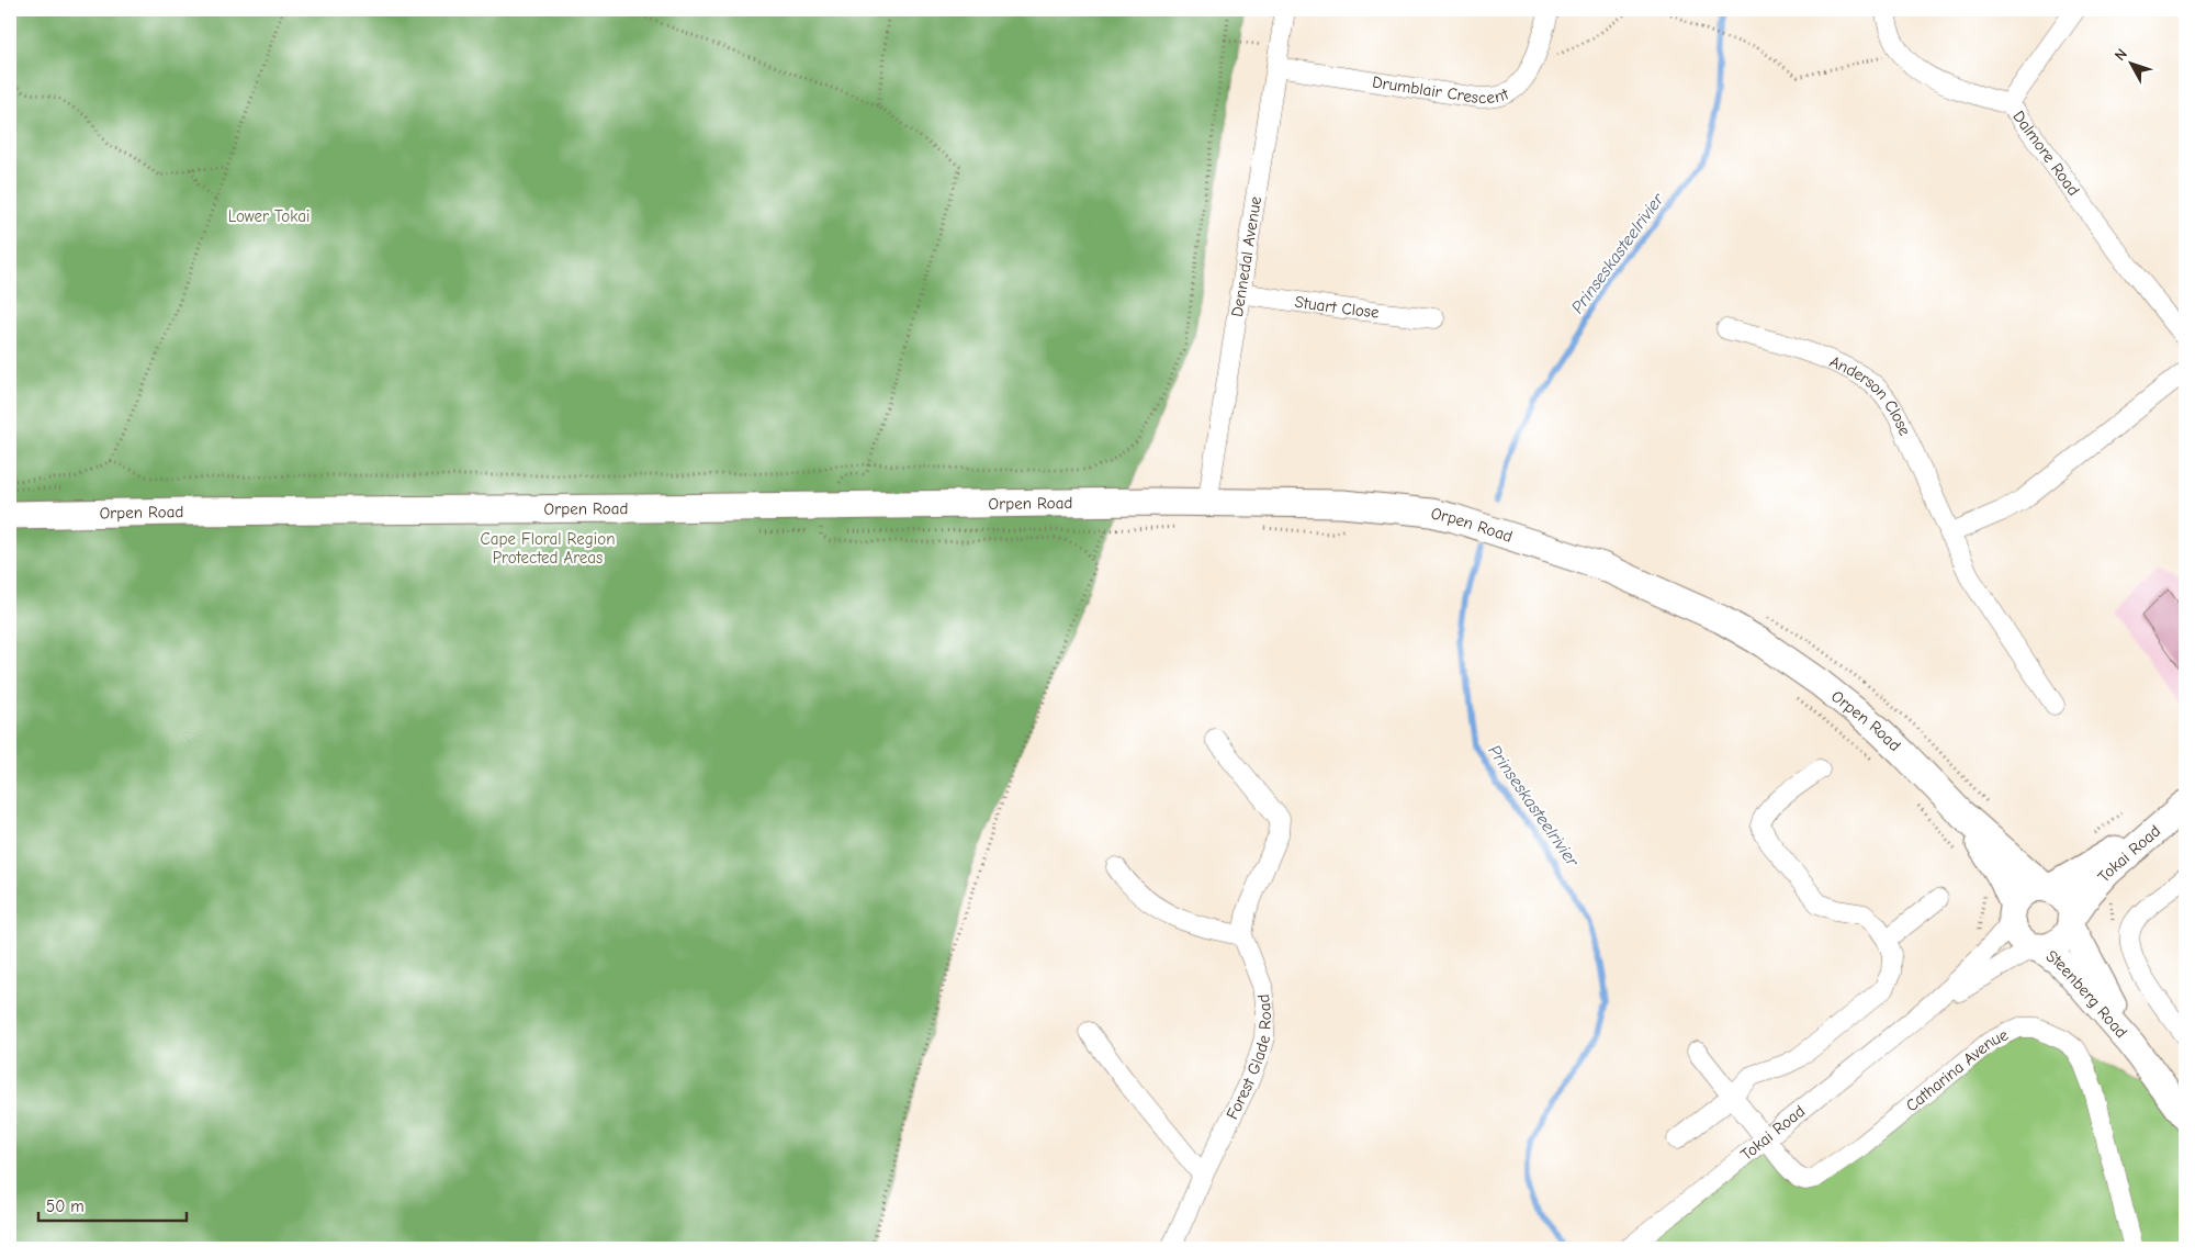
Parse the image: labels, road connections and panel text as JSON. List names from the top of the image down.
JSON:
{
  "streets": {
    "main road": ["Orpen Road", "Tokai Road", "Steenberg Road"],
    "street": [
      "Drumblair Crescent",
      "Dalmore Road",
      "Dennedal Avenue",
      "Stuart Close",
      "Anderson Close",
      "Forest Glade Road",
      "Catharina Avenue"
    ]
  },
  "crossings": [
    ["Drumblair Crescent", "Dennedal Avenue"],
    ["Dennedal Avenue", "Stuart Close"],
    ["Dennedal Avenue", "Orpen Road"],
    ["Orpen Road", "Tokai Road"],
    ["Orpen Road", "Steenberg Road"],
    ["Tokai Road", "Steenberg Road"],
    ["Tokai Road", "Catharina Avenue"]
  ],
  "water": ["Prinseskasteelrivier"],
  "parks": ["Lower Tokai", "Cape Floral Region Protected Areas"],
  "scale_bar": "50 m",
  "north": "top left"
}
